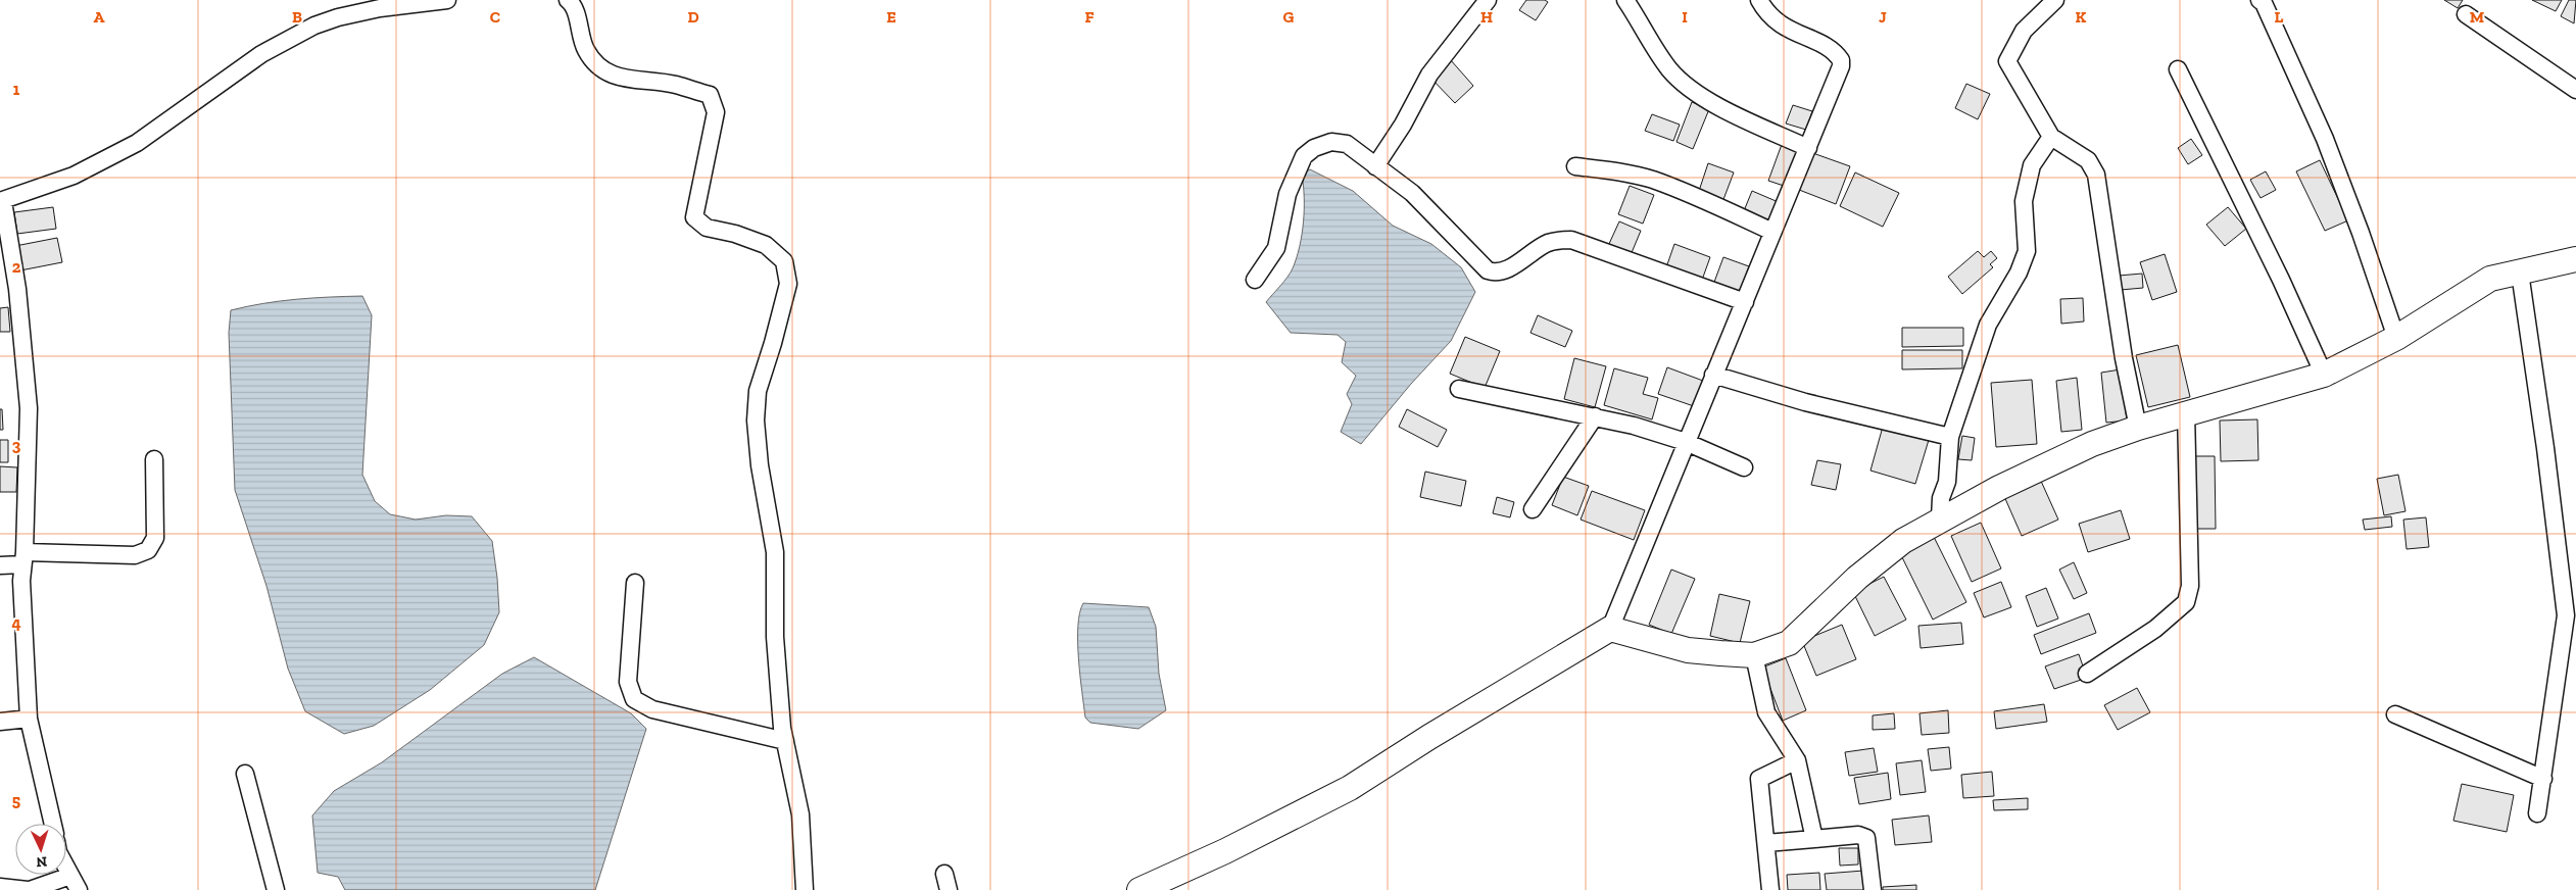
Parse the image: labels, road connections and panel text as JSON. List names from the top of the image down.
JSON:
{
  "north": "bottom",
  "grid": {
    "columns": [
      "A",
      "B",
      "C",
      "D",
      "E",
      "F",
      "G",
      "H",
      "I",
      "J",
      "K",
      "L",
      "M"
    ],
    "rows": [
      "1",
      "2",
      "3",
      "4",
      "5"
    ]
  }
}
